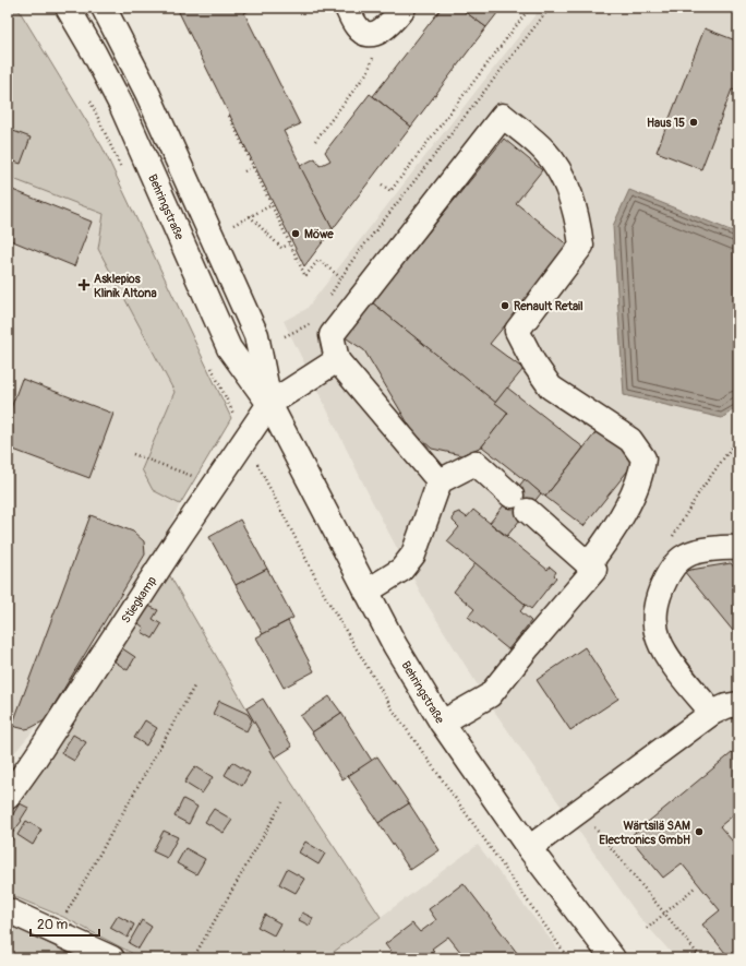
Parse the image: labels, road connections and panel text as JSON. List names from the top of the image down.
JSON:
{
  "streets": {
    "main road": ["Behringstraße", "Stiegkamp"]
  },
  "crossings": [
    ["Behringstraße", "Stiegkamp"]
  ],
  "places": {
    "other": [
      "Haus 15",
      "Möwe",
      "Renault Retail",
      "Wärtsilä SAM Electronics GmbH"
    ],
    "health": ["Asklepios Klinik Altona"]
  },
  "scale_bar": "20 m"
}
